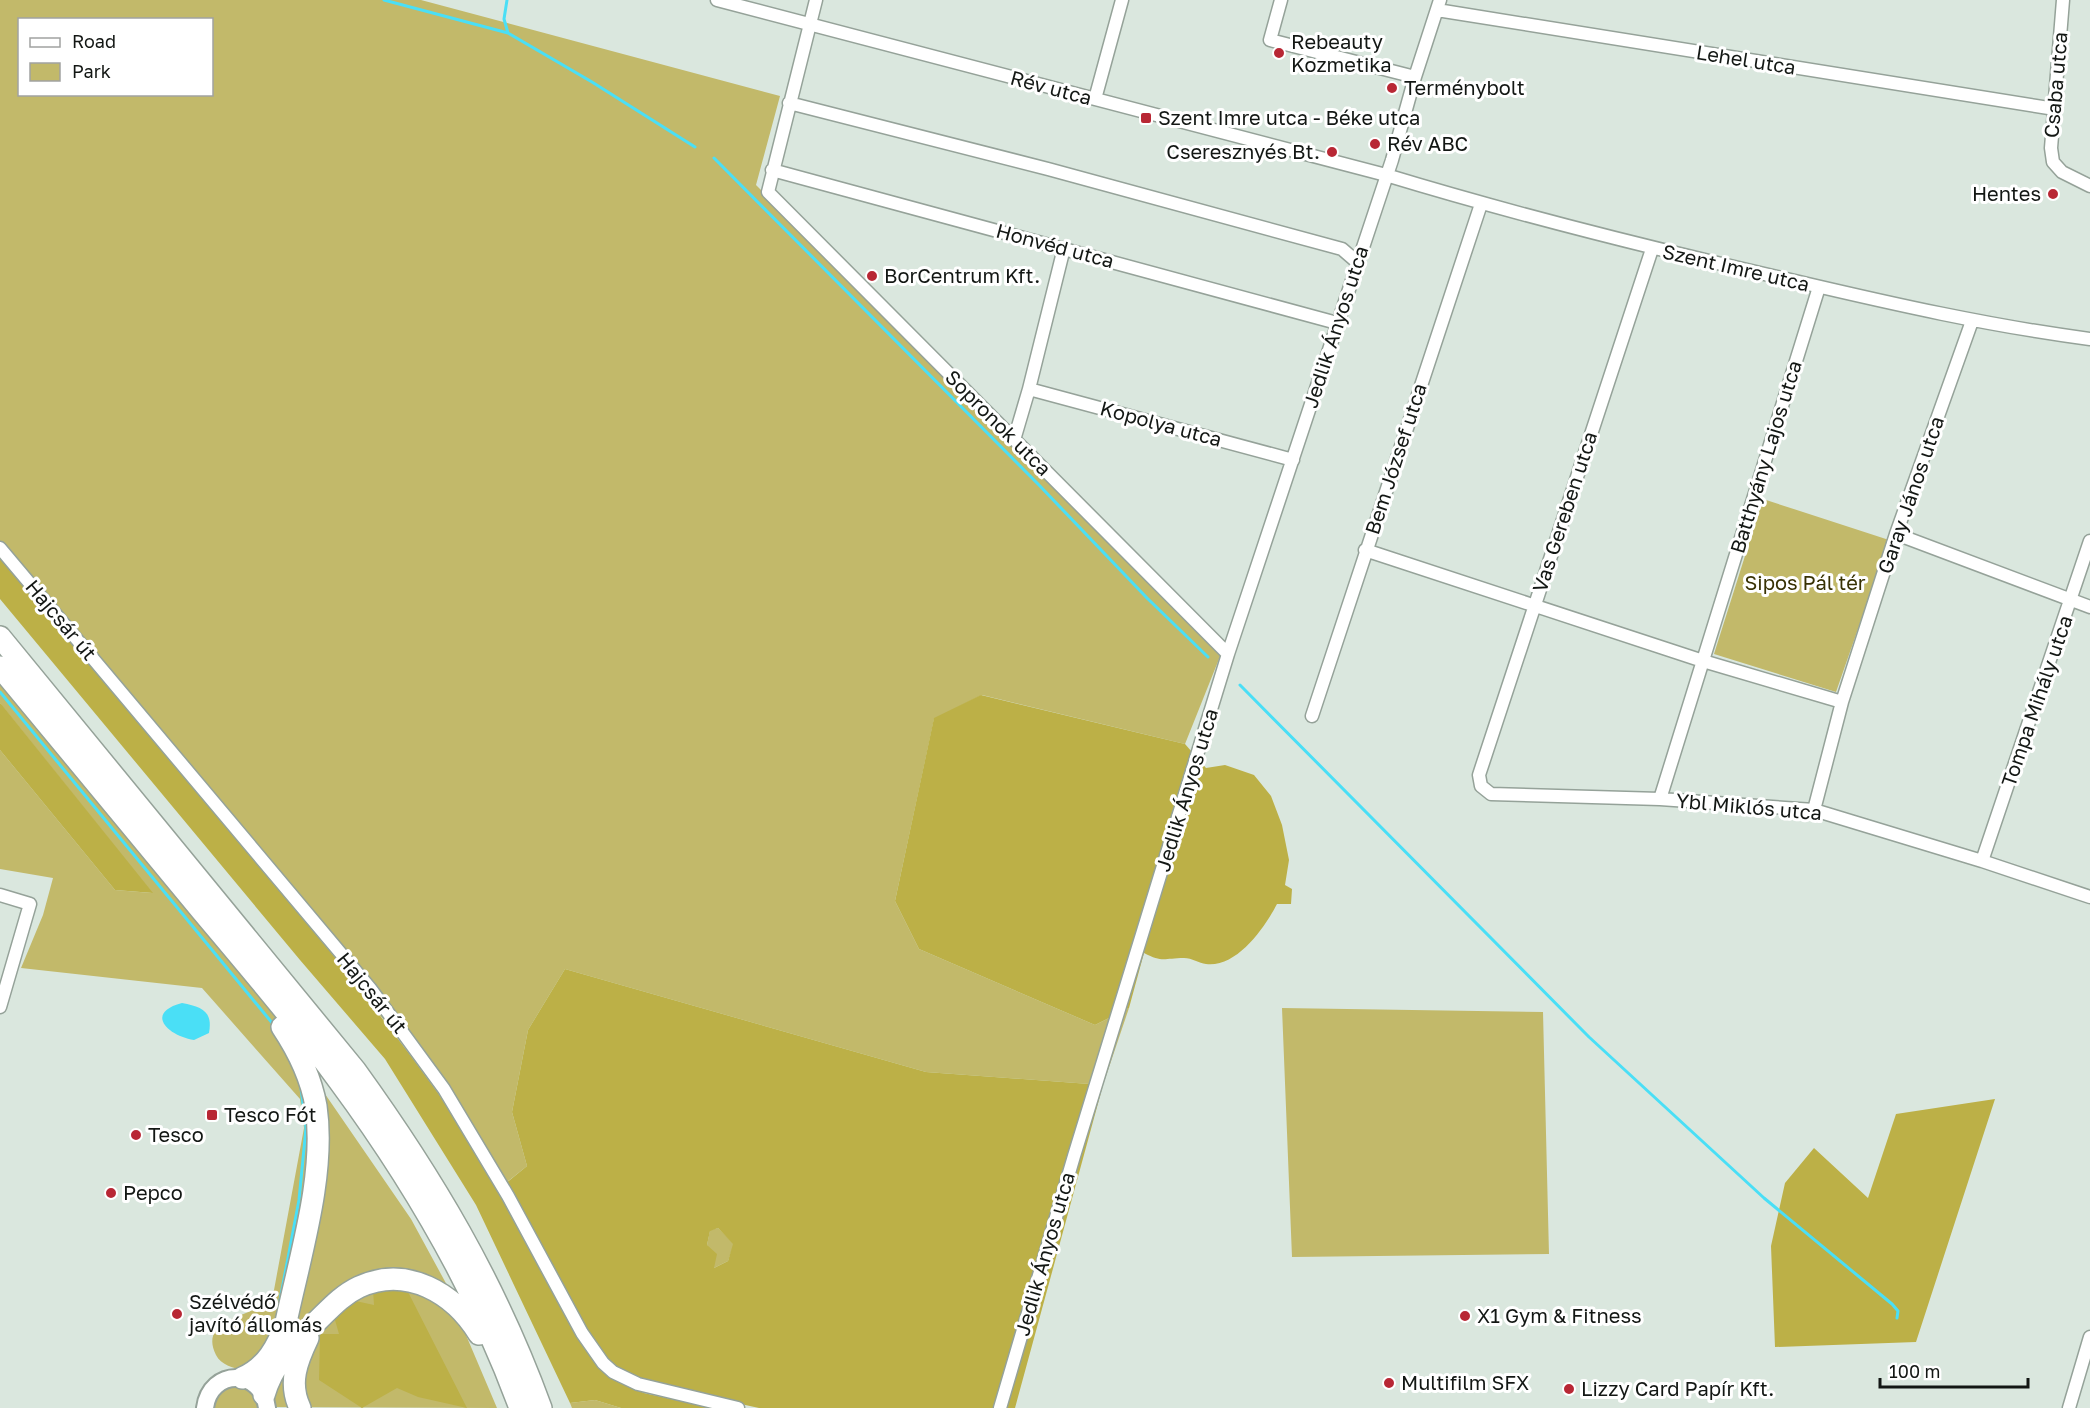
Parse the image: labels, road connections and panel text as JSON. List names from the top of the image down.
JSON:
{
  "streets": {
    "street": [
      "Lehel utca",
      "Csaba utca",
      "Rév utca",
      "Honvéd utca",
      "Szent Imre utca",
      "Jedlik Ányos utca",
      "Sopronok utca",
      "Kopolya utca",
      "Batthyány Lajos utca",
      "Bem József utca",
      "Garay János utca",
      "Vas Gereben utca",
      "Hajcsár út",
      "Tompa Mihály utca",
      "Ybl Miklós utca"
    ]
  },
  "crossings": [
    ["Lehel utca", "Csaba utca"],
    ["Lehel utca", "Jedlik Ányos utca"],
    ["Rév utca", "Szent Imre utca"],
    ["Rév utca", "Jedlik Ányos utca"],
    ["Honvéd utca", "Jedlik Ányos utca"],
    ["Honvéd utca", "Sopronok utca"],
    ["Szent Imre utca", "Jedlik Ányos utca"],
    ["Szent Imre utca", "Batthyány Lajos utca"],
    ["Szent Imre utca", "Bem József utca"],
    ["Szent Imre utca", "Garay János utca"],
    ["Szent Imre utca", "Vas Gereben utca"],
    ["Jedlik Ányos utca", "Sopronok utca"],
    ["Jedlik Ányos utca", "Kopolya utca"],
    ["Batthyány Lajos utca", "Ybl Miklós utca"],
    ["Garay János utca", "Ybl Miklós utca"],
    ["Vas Gereben utca", "Ybl Miklós utca"],
    ["Tompa Mihály utca", "Ybl Miklós utca"]
  ],
  "parks": ["Sipos Pál tér"],
  "places": {
    "other": [
      "Rebeauty Kozmetika",
      "Terménybolt",
      "Rév ABC",
      "Cseresznyés Bt.",
      "Hentes",
      "BorCentrum Kft.",
      "Tesco",
      "Pepco",
      "Szélvédő javító állomás",
      "X1 Gym & Fitness",
      "Multifilm SFX",
      "Lizzy Card Papír Kft."
    ],
    "transit": ["Szent Imre utca - Béke utca", "Tesco Fót"]
  },
  "legend": ["Road", "Park"],
  "scale_bar": "100 m"
}
